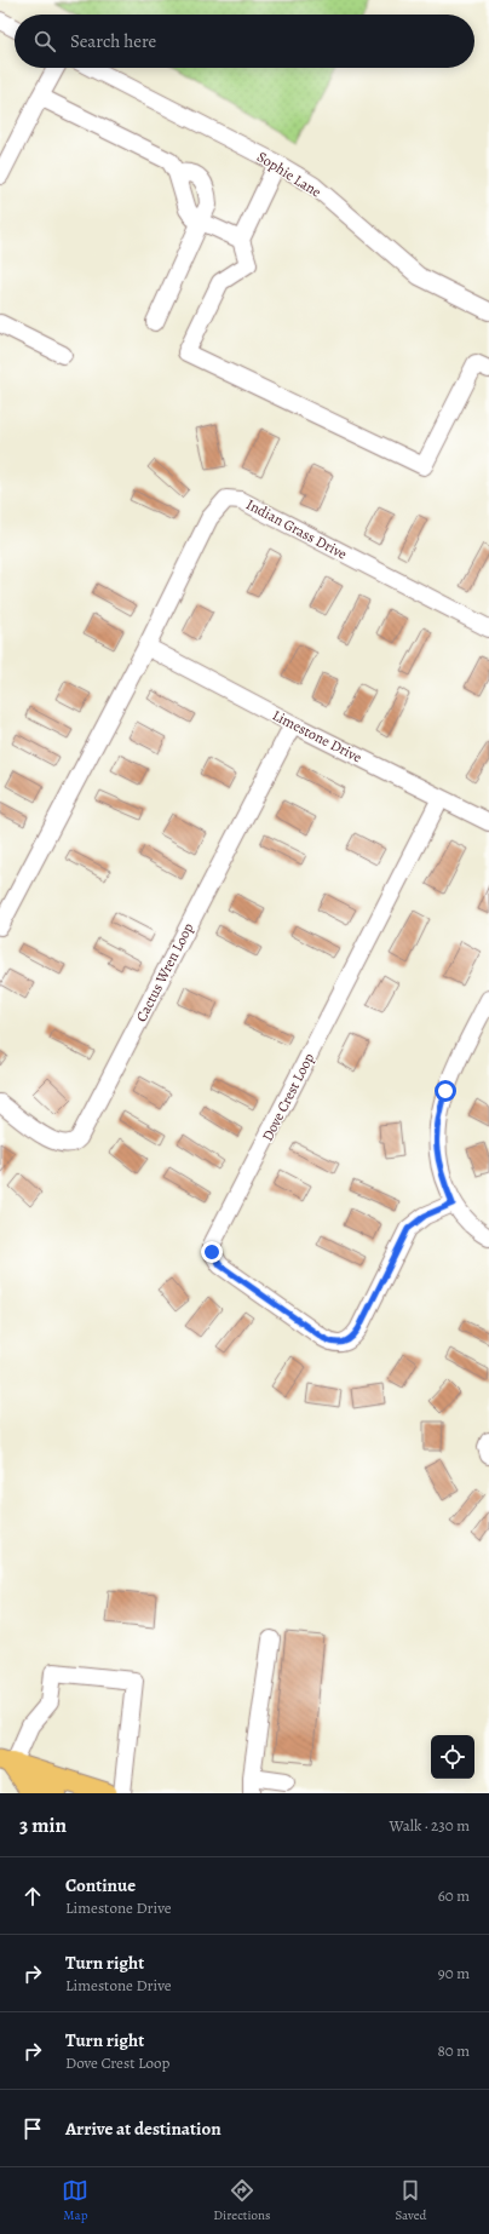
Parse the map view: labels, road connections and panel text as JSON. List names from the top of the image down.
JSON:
{
  "streets": {
    "street": [
      "Sophie Lane",
      "Indian Grass Drive",
      "Limestone Drive",
      "Cactus Wren Loop",
      "Dove Crest Loop"
    ]
  },
  "crossings": [
    ["Indian Grass Drive", "Limestone Drive"],
    ["Limestone Drive", "Cactus Wren Loop"],
    ["Limestone Drive", "Dove Crest Loop"]
  ],
  "page": {
    "search": "Search here",
    "heading": ["3 min", "Walk · 230 m"],
    "list": [
      ["Continue", "Limestone Drive", "60 m"],
      ["Turn right", "Limestone Drive", "90 m"],
      ["Turn right", "Dove Crest Loop", "80 m"],
      "Arrive at destination"
    ],
    "nav": ["Map", "Directions", "Saved"]
  }
}
